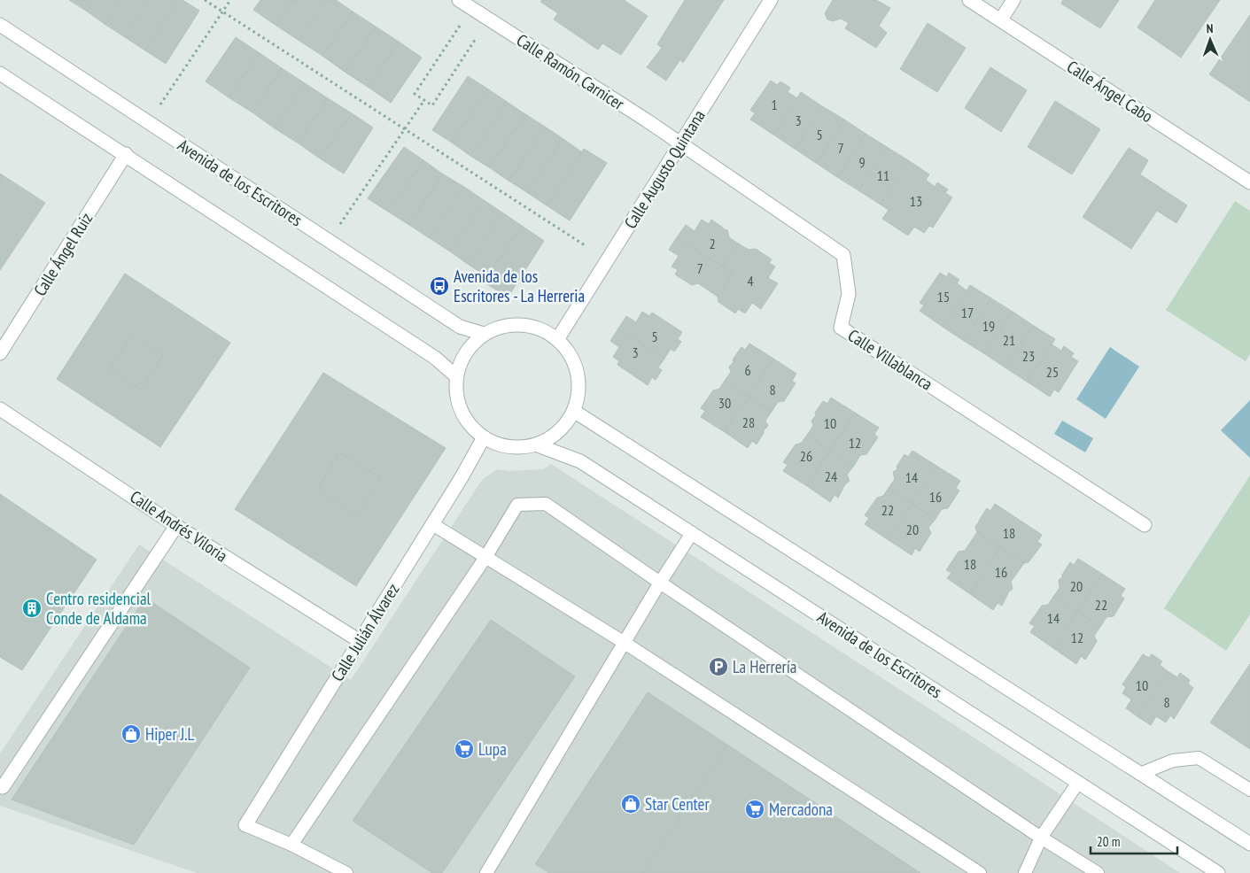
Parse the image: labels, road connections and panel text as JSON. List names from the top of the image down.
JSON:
{
  "streets": {
    "street": [
      "Calle Ramón Carnicer",
      "Calle Ángel Cabo",
      "Calle Augusto Quintana",
      "Avenida de los Escritores",
      "Calle Ángel Ruiz",
      "Calle Villablanca",
      "Calle Andrés Viloria",
      "Calle Julián Álvarez"
    ]
  },
  "crossings": [
    ["Calle Ramón Carnicer", "Calle Augusto Quintana"],
    ["Calle Ramón Carnicer", "Calle Villablanca"],
    ["Calle Augusto Quintana", "Avenida de los Escritores"],
    ["Calle Augusto Quintana", "Calle Villablanca"],
    ["Calle Augusto Quintana", "Calle Julián Álvarez"],
    ["Avenida de los Escritores", "Calle Julián Álvarez"],
    ["Calle Andrés Viloria", "Calle Julián Álvarez"]
  ],
  "places": {
    "bus stop": ["Avenida de los Escritores - La Herreria"],
    "building": ["Centro residencial Conde de Aldama"],
    "parking": ["La Herrería"],
    "shop": ["Hiper J.L", "Star Center"],
    "supermarket": ["Lupa", "Mercadona"]
  },
  "house_numbers": [
    "1",
    "3",
    "5",
    "7",
    "9",
    "11",
    "13",
    "2",
    "7",
    "4",
    "15",
    "17",
    "19",
    "5",
    "21",
    "3",
    "23",
    "6",
    "25",
    "8",
    "30",
    "28",
    "10",
    "12",
    "26",
    "24",
    "14",
    "16",
    "22",
    "20",
    "18",
    "18",
    "16",
    "20",
    "22",
    "14",
    "12",
    "10",
    "8"
  ],
  "scale_bar": "20 m",
  "north": "top"
}
